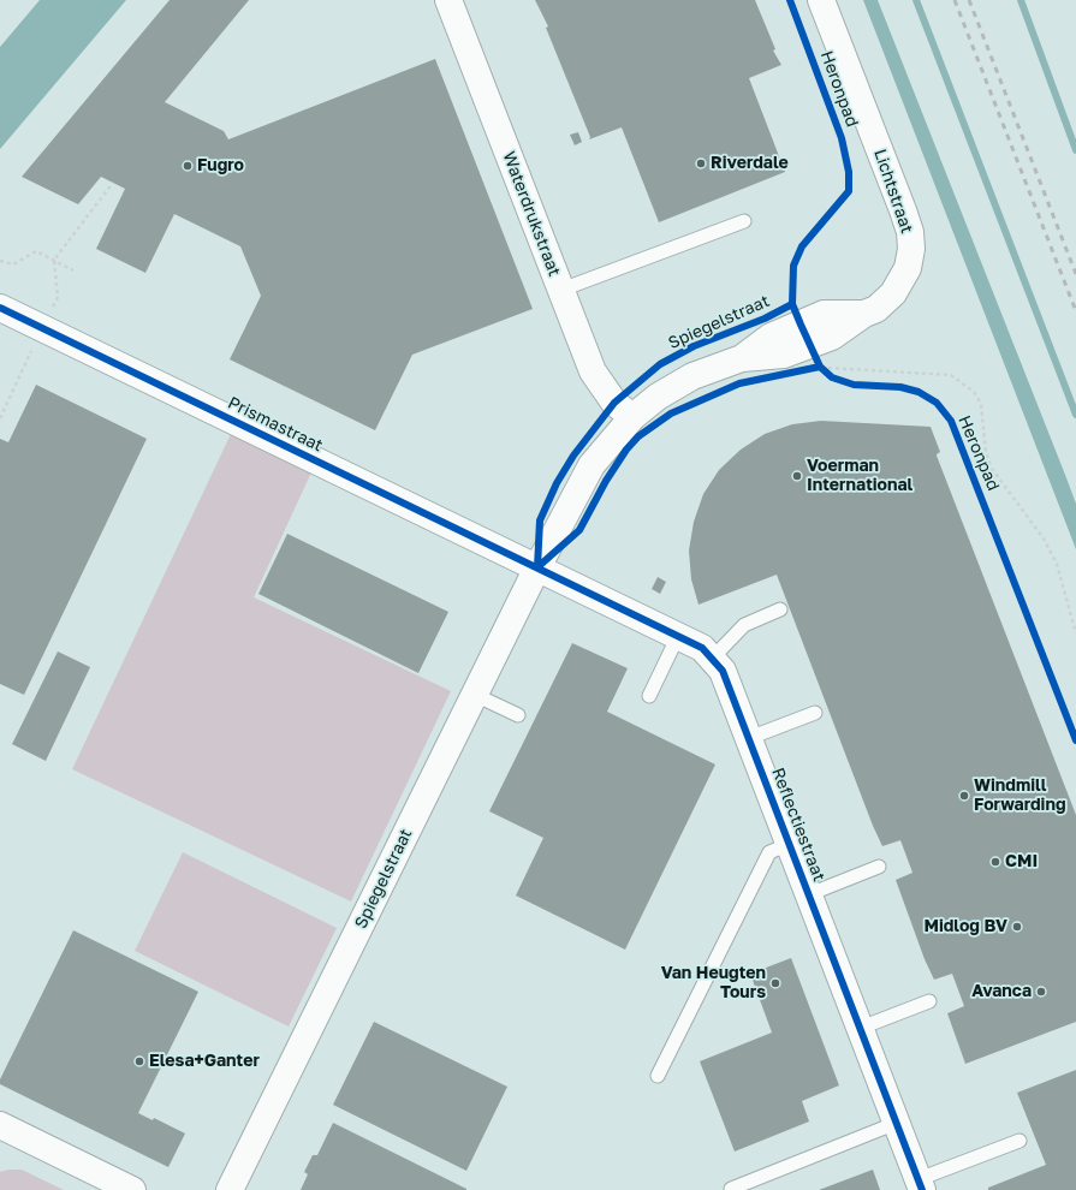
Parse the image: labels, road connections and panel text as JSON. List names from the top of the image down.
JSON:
{
  "streets": {
    "street": [
      "Lichtstraat",
      "Waterdrukstraat",
      "Spiegelstraat",
      "Prismastraat",
      "Reflectiestraat"
    ],
    "cycle path": ["Heronpad"]
  },
  "crossings": [
    ["Lichtstraat", "Spiegelstraat"],
    ["Waterdrukstraat", "Spiegelstraat"],
    ["Spiegelstraat", "Prismastraat"],
    ["Spiegelstraat", "Reflectiestraat"],
    ["Prismastraat", "Reflectiestraat"]
  ],
  "places": [
    "Riverdale",
    "Fugro",
    "Voerman International",
    "Windmill Forwarding",
    "CMI",
    "Midlog BV",
    "Van Heugten Tours",
    "Avanca",
    "Elesa+Ganter"
  ]
}
